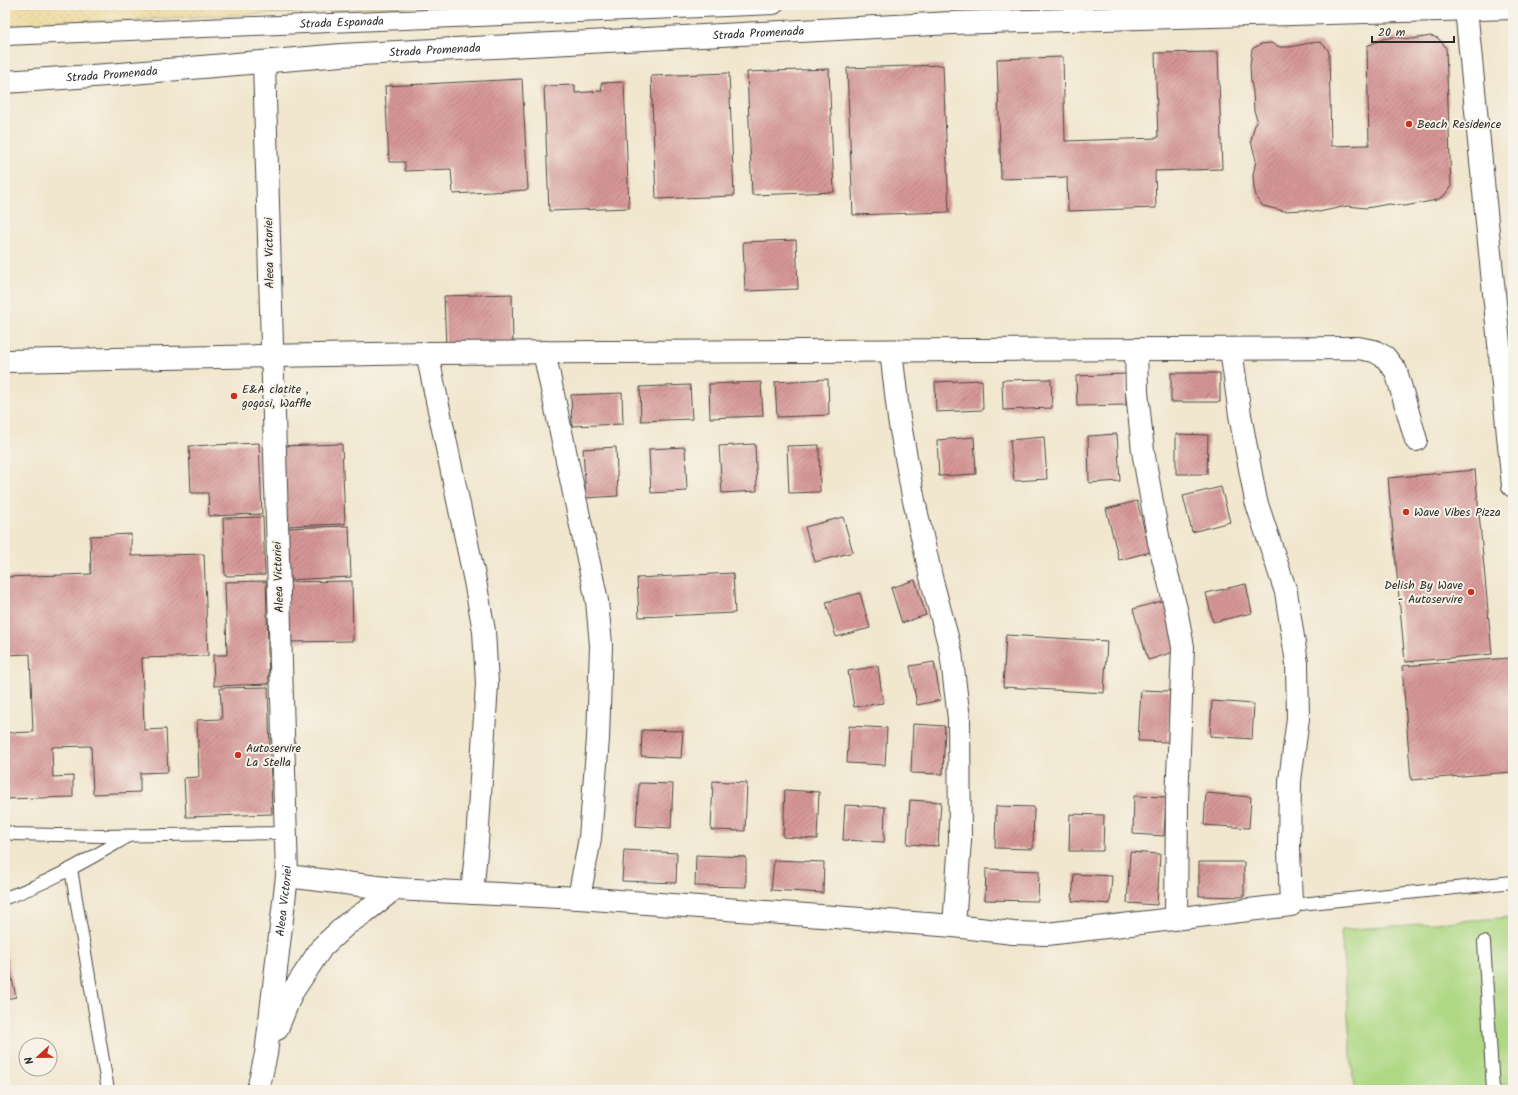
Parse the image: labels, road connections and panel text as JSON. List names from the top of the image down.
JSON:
{
  "streets": {
    "street": ["Strada Espanada", "Strada Promenada", "Aleea Victoriei"]
  },
  "crossings": [
    ["Strada Promenada", "Aleea Victoriei"]
  ],
  "places": [
    "Beach Residence",
    "E&A clatite , gogosi, Waffle",
    "Wave Vibes Pizza",
    "Delish By Wave - Autoservire",
    "Autoservire La Stella"
  ],
  "scale_bar": "20 m",
  "north": "left"
}
